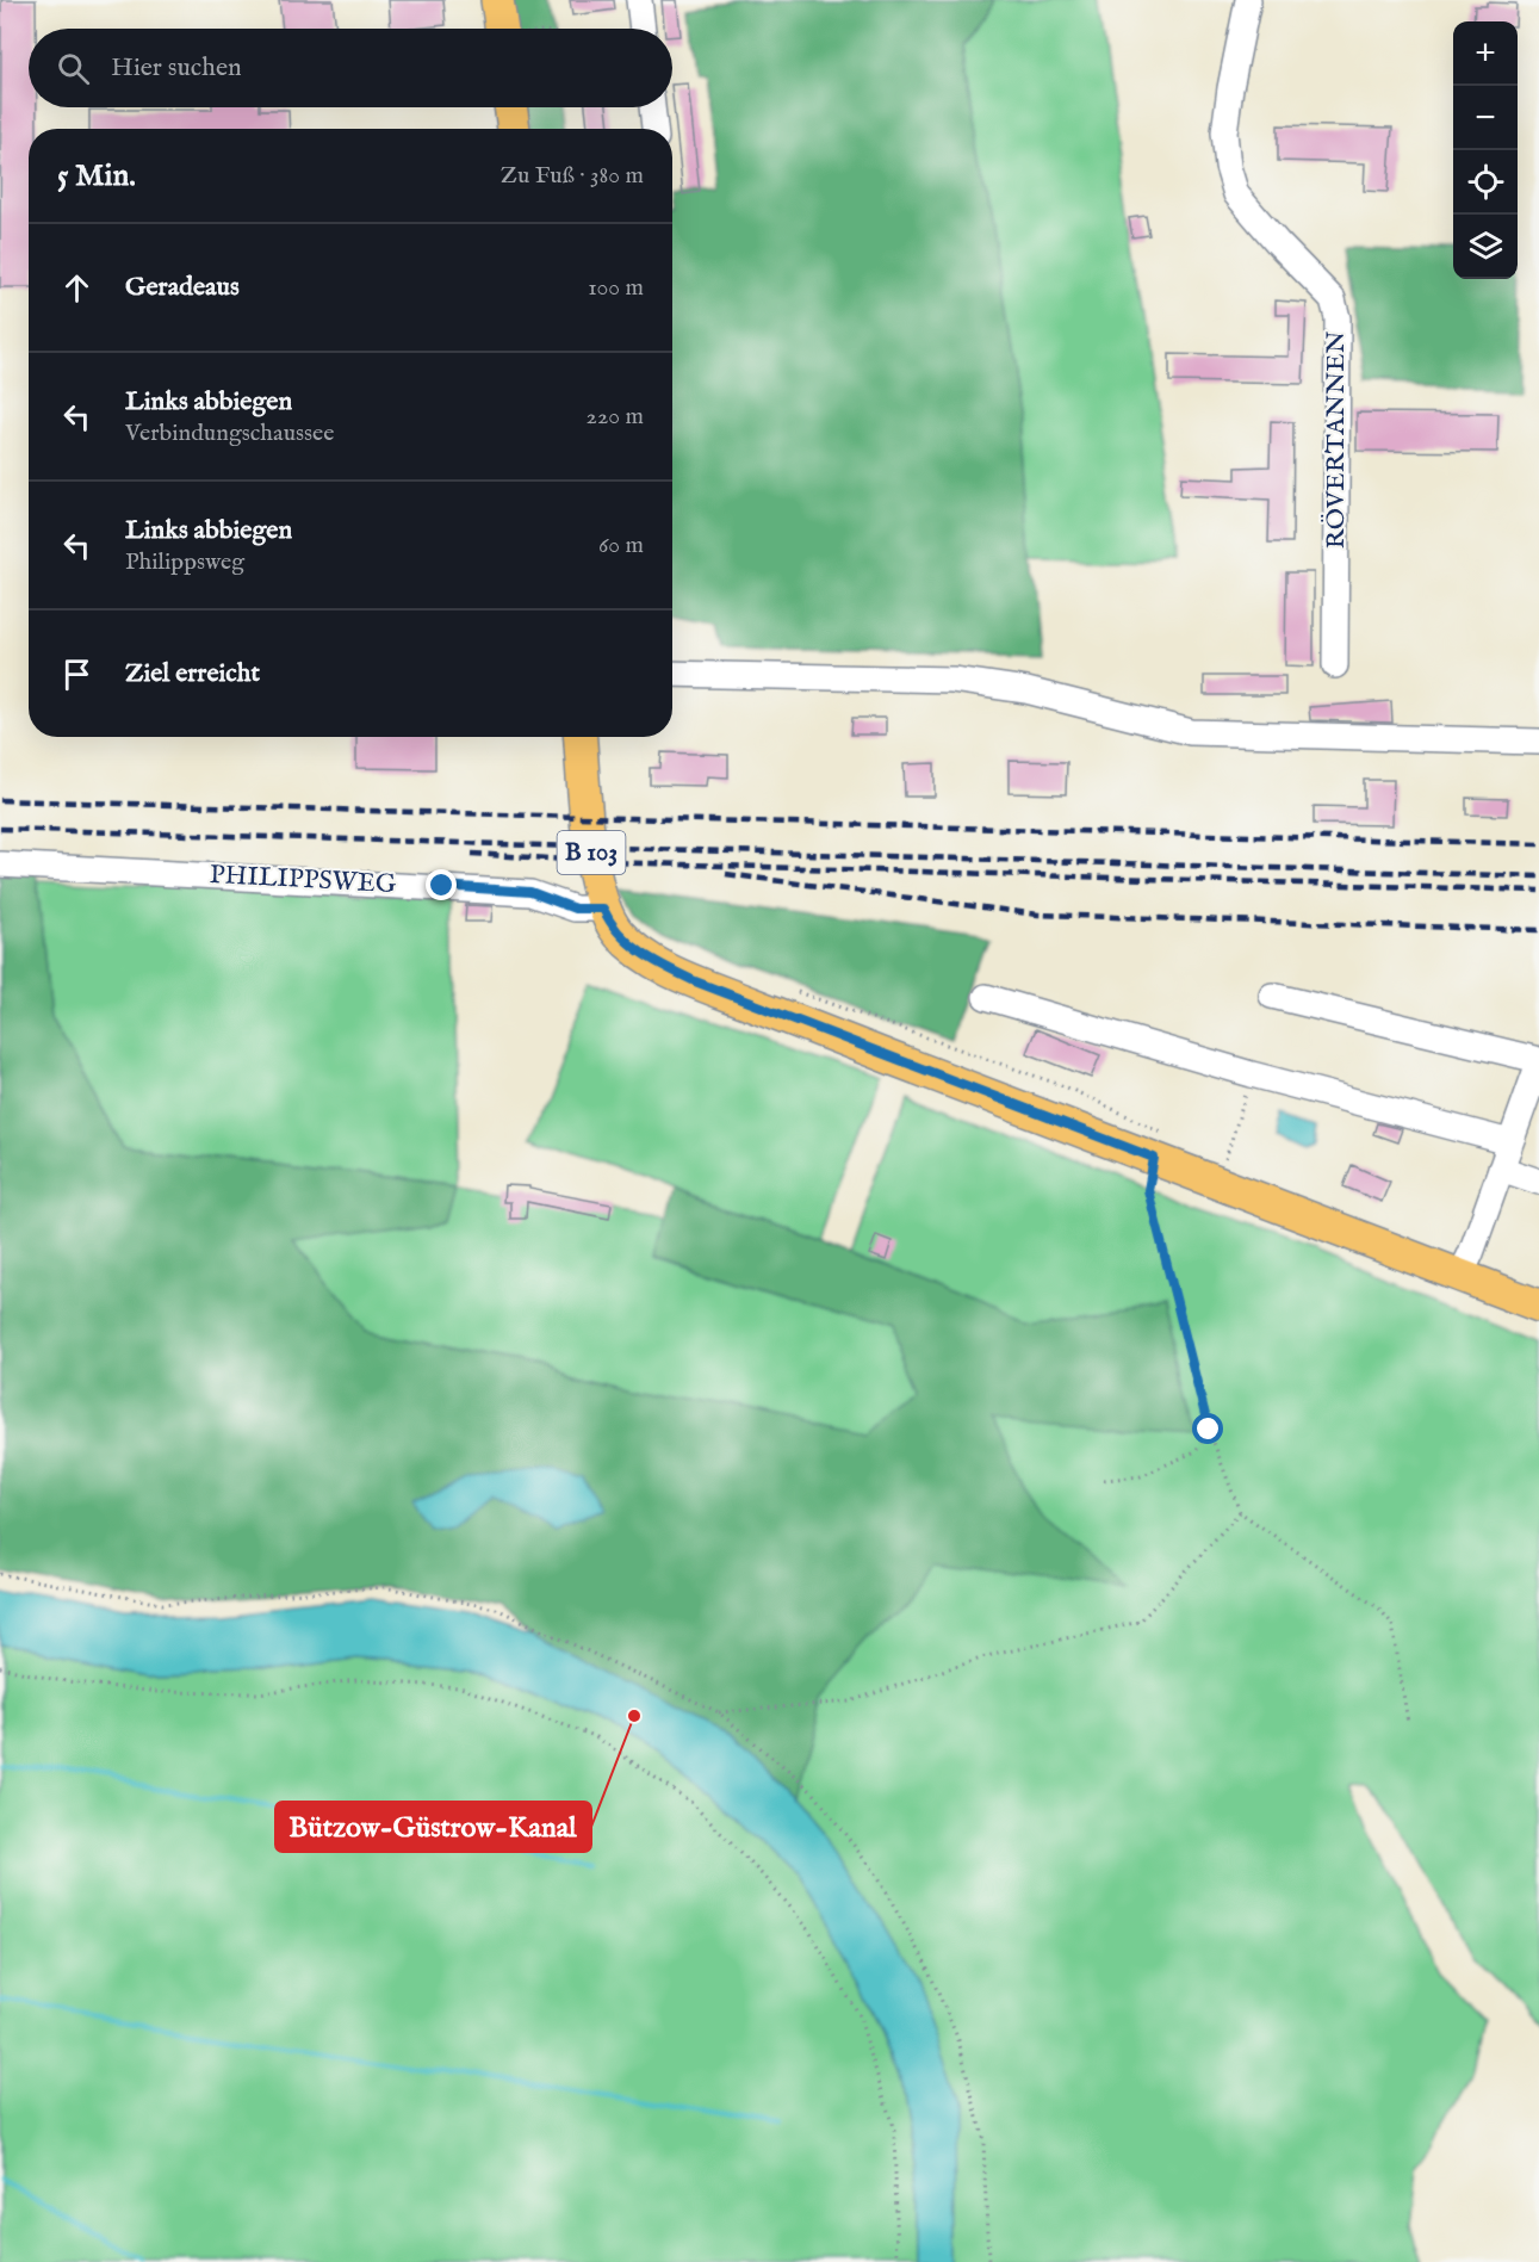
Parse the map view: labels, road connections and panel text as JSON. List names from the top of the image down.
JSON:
{
  "streets": {
    "main road": ["B 103"],
    "street": ["RÖVERTANNEN", "PHILIPPSWEG"]
  },
  "crossings": [
    ["B 103", "PHILIPPSWEG"]
  ],
  "places": ["Bützow-Güstrow-Kanal"],
  "page": {
    "map_buttons": ["+", "−"],
    "search": "Hier suchen",
    "heading": ["5 Min.", "Zu Fuß · 380 m"],
    "list": [
      ["Geradeaus", "100 m"],
      ["Links abbiegen", "Verbindungschaussee", "220 m"],
      ["Links abbiegen", "Philippsweg", "60 m"],
      "Ziel erreicht"
    ]
  }
}
